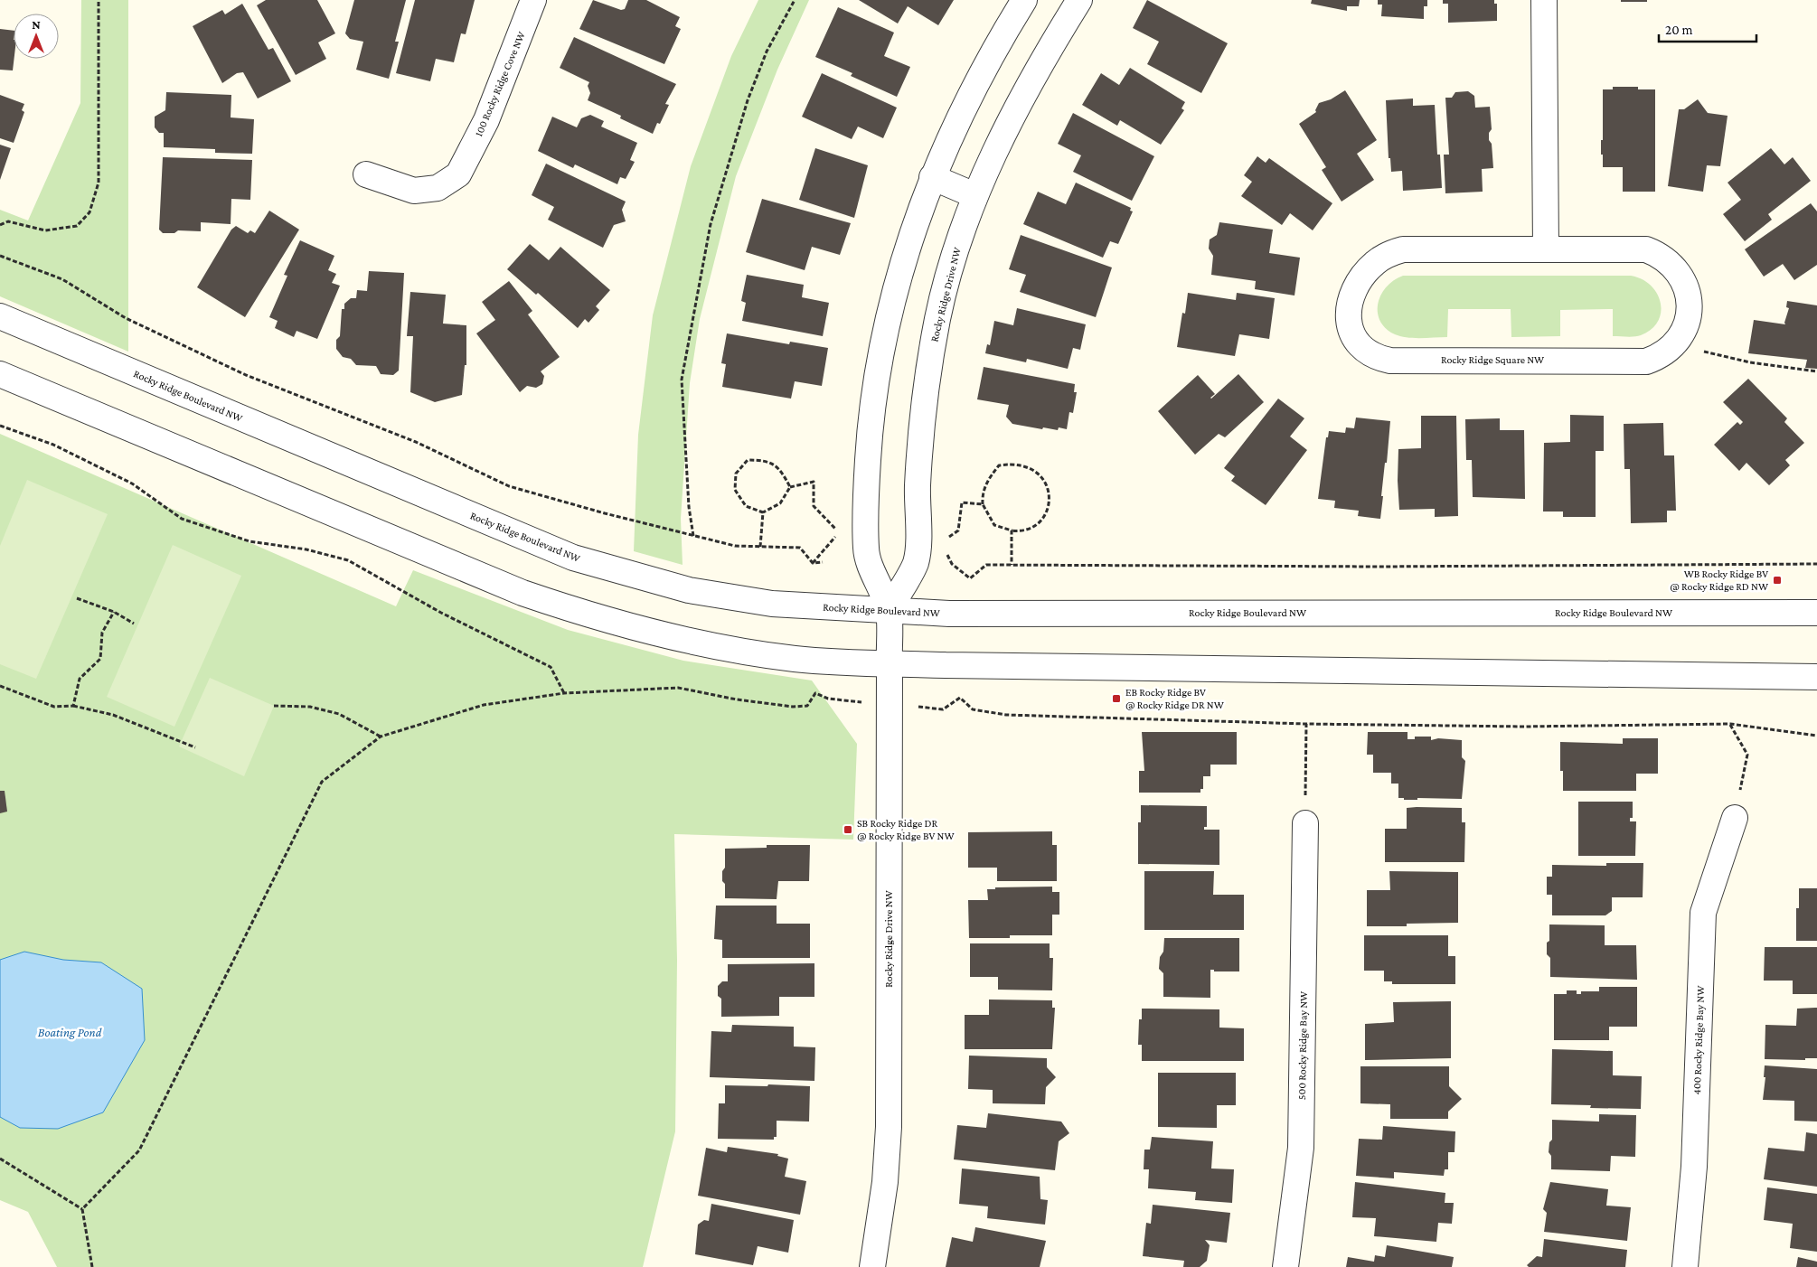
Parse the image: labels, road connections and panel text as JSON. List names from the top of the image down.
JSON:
{
  "streets": {
    "street": [
      "100 Rocky Ridge Cove NW",
      "Rocky Ridge Drive NW",
      "Rocky Ridge Square NW",
      "Rocky Ridge Boulevard NW",
      "400 Rocky Ridge Bay NW",
      "500 Rocky Ridge Bay NW"
    ]
  },
  "crossings": [
    ["Rocky Ridge Drive NW", "Rocky Ridge Boulevard NW"]
  ],
  "water": ["Boating Pond"],
  "places": {
    "transit": ["WB Rocky Ridge BV @ Rocky Ridge RD NW", "EB Rocky Ridge BV @ Rocky Ridge DR NW", "SB Rocky Ridge DR @ Rocky Ridge BV NW"]
  },
  "scale_bar": "20 m",
  "north": "top"
}
